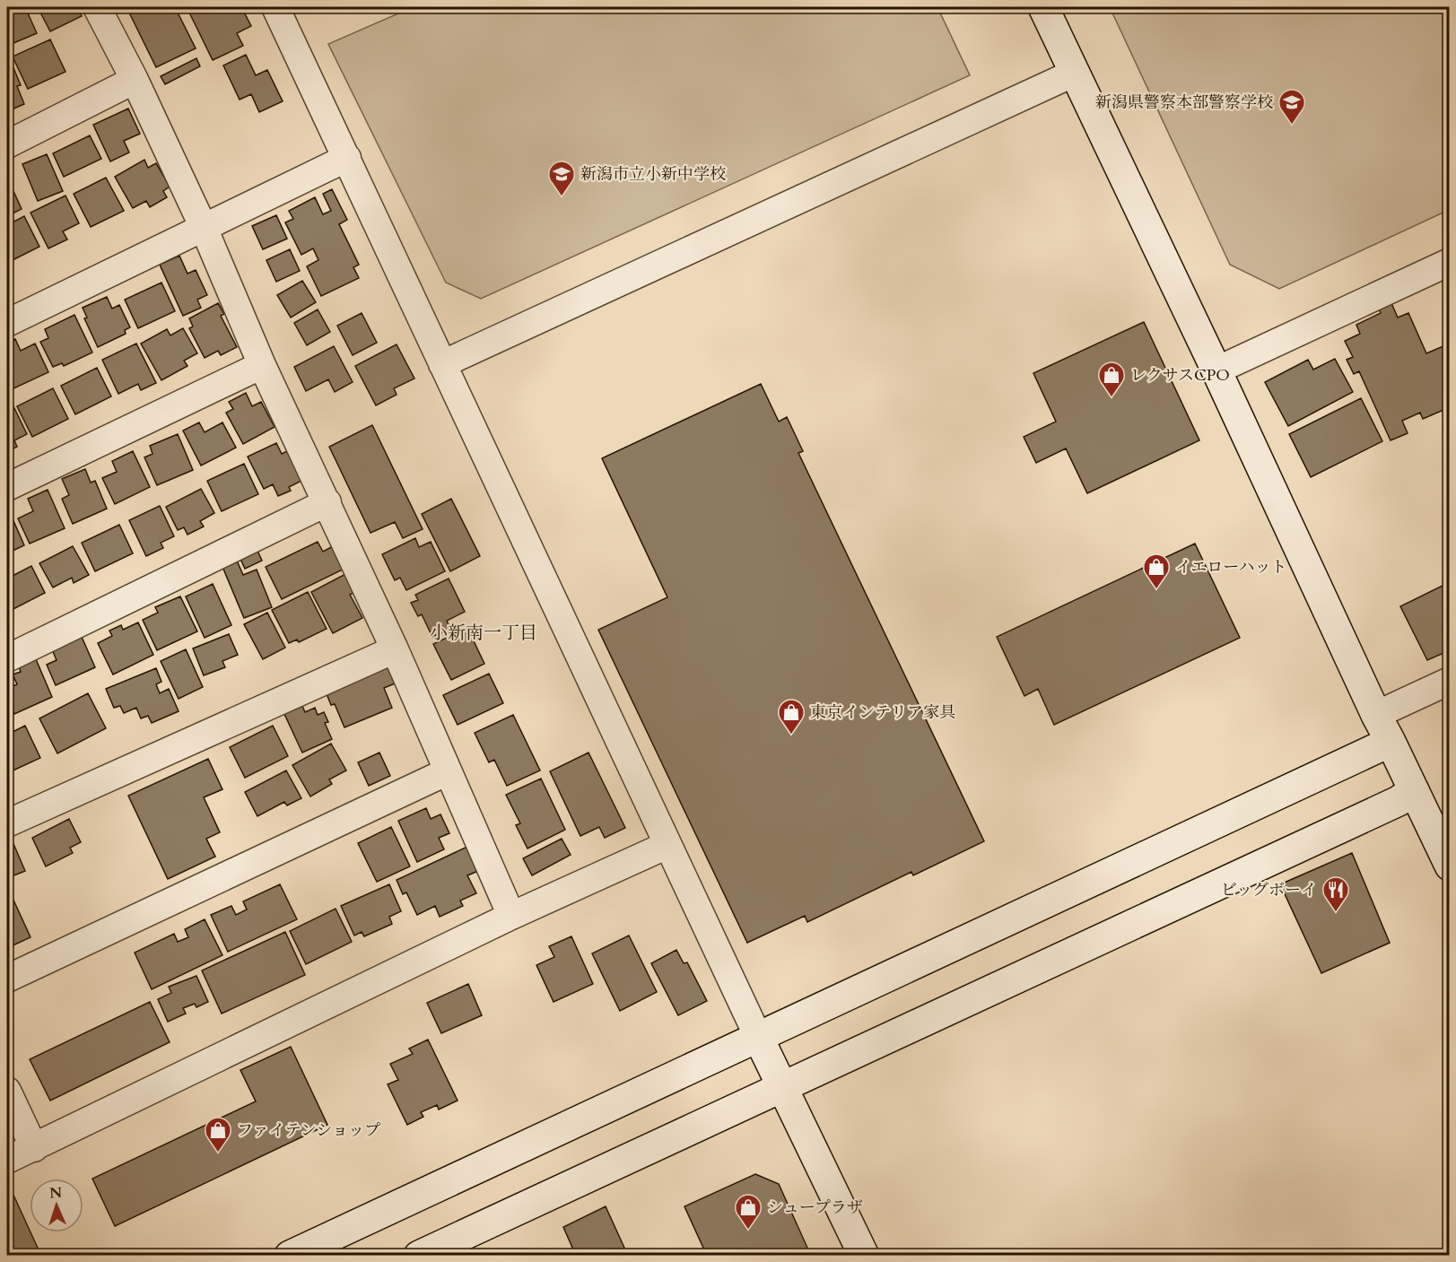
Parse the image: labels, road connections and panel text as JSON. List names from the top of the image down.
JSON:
{
  "districts": ["小新南一丁目"],
  "places": {
    "school or university": ["新潟県警察本部警察学校", "新潟市立小新中学校"],
    "shop": [
      "レクサスCPO",
      "イエローハット",
      "東京インテリア家具",
      "ファイテンショップ",
      "シュープラザ"
    ],
    "restaurant": ["ビッグボーイ"]
  },
  "north": "top"
}
